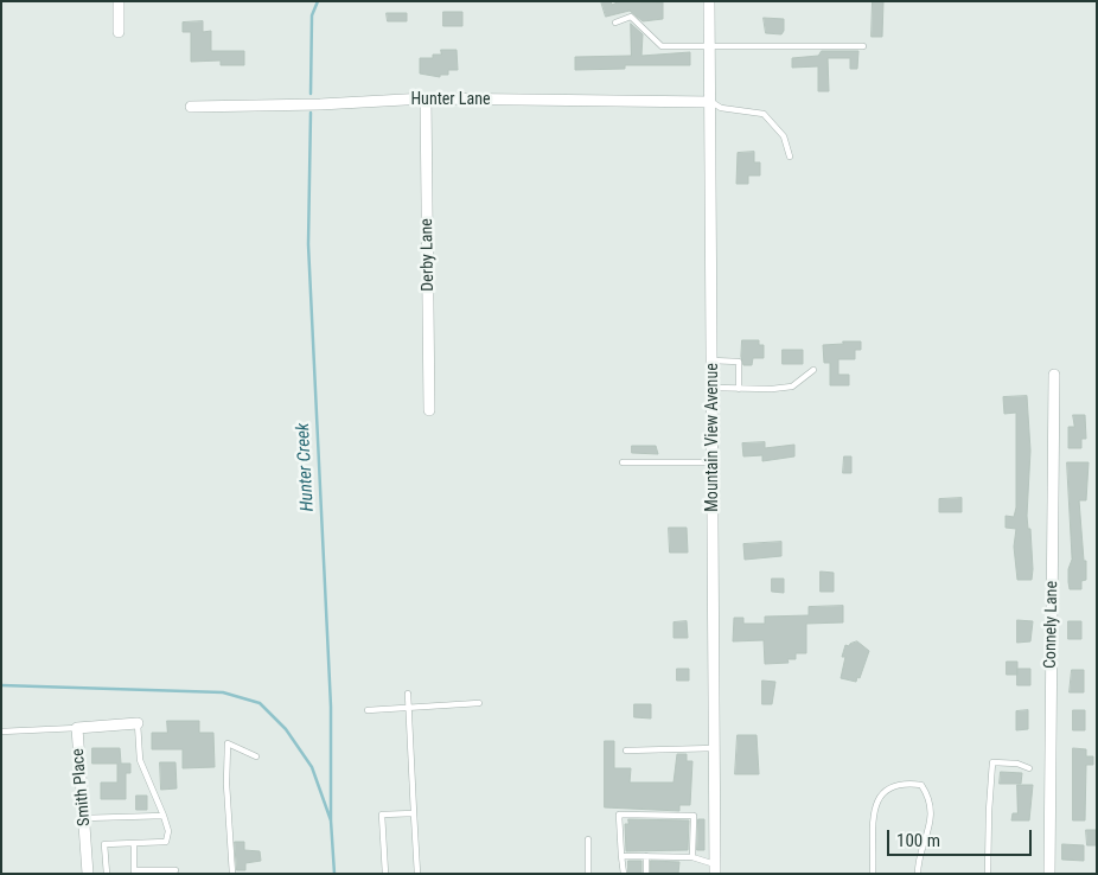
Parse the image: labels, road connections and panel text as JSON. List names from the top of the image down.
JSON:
{
  "streets": {
    "street": [
      "Hunter Lane",
      "Derby Lane",
      "Mountain View Avenue",
      "Connely Lane",
      "Smith Place"
    ]
  },
  "crossings": [
    ["Hunter Lane", "Derby Lane"],
    ["Hunter Lane", "Mountain View Avenue"]
  ],
  "water": ["Hunter Creek"],
  "scale_bar": "100 m"
}
